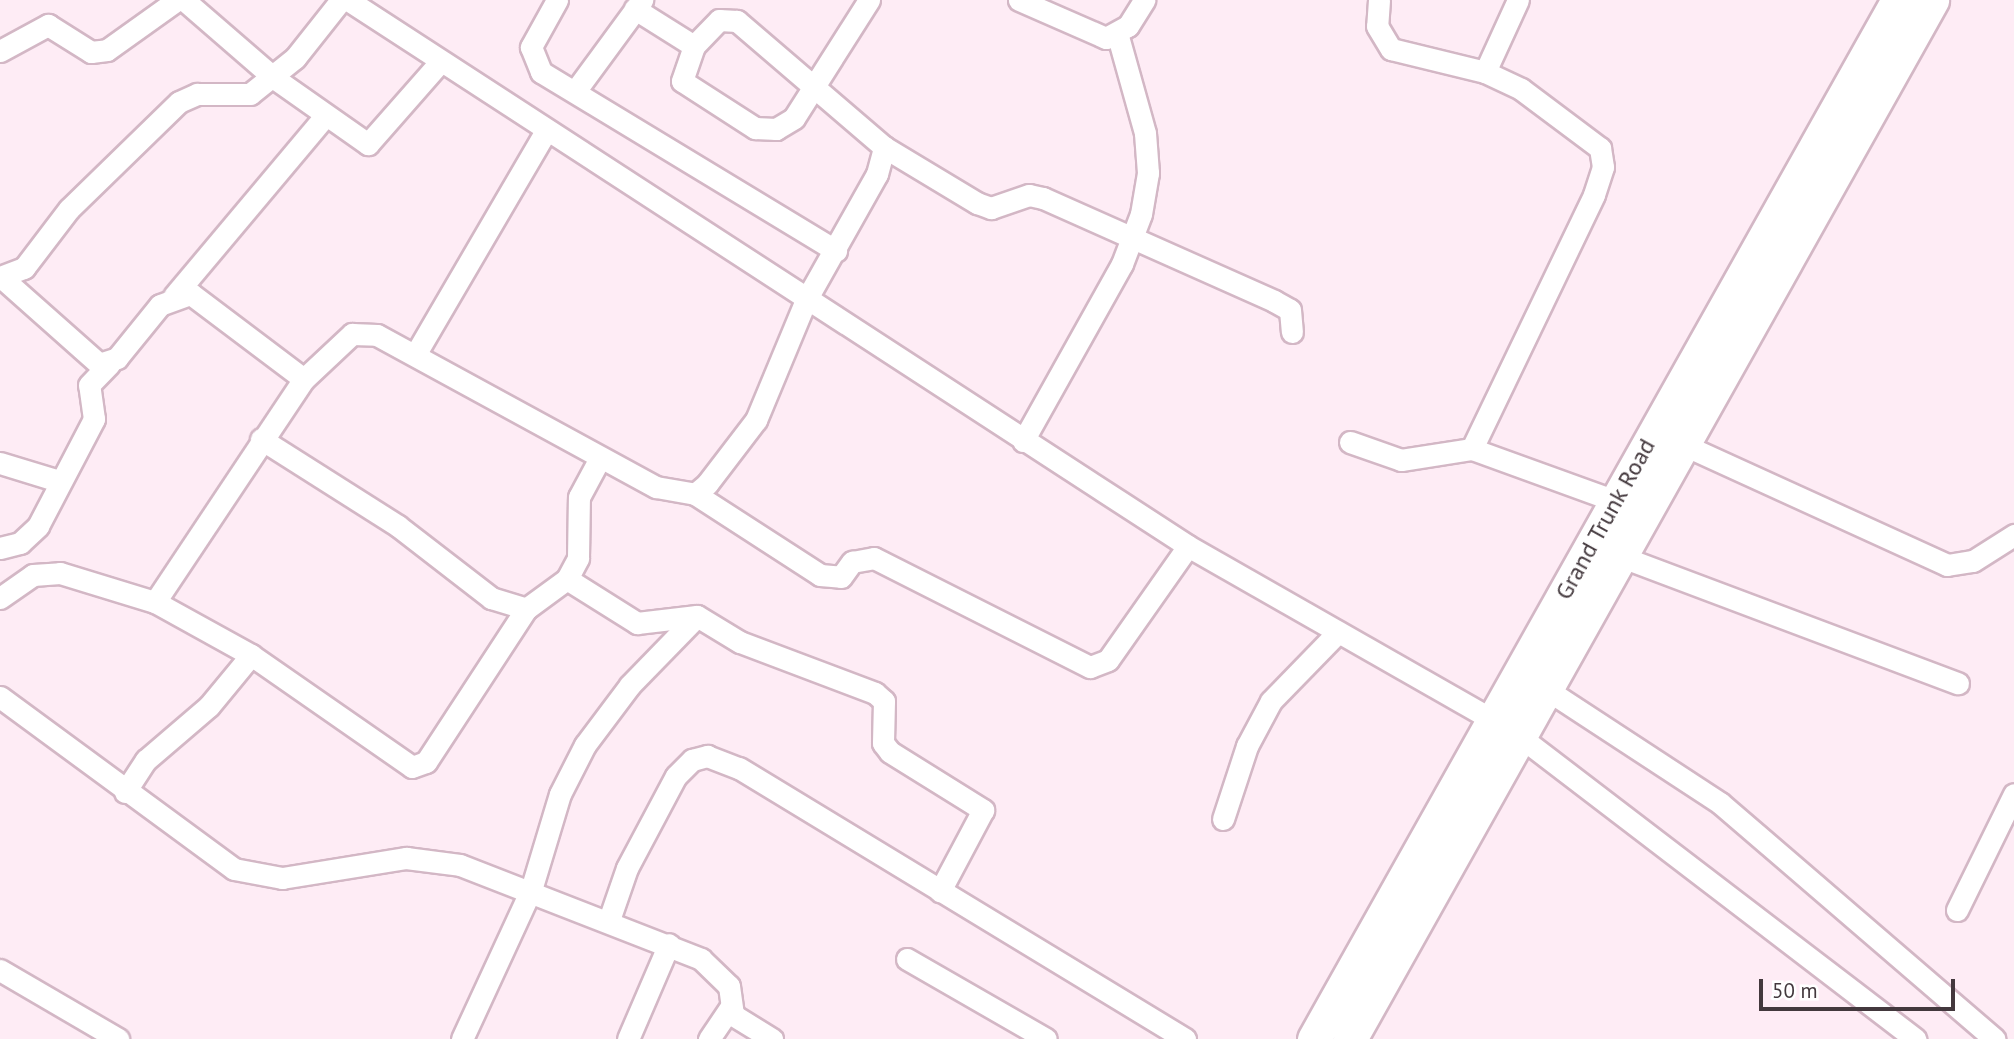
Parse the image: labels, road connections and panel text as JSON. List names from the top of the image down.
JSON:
{
  "streets": {
    "main road": ["Grand Trunk Road"]
  },
  "scale_bar": "50 m"
}
